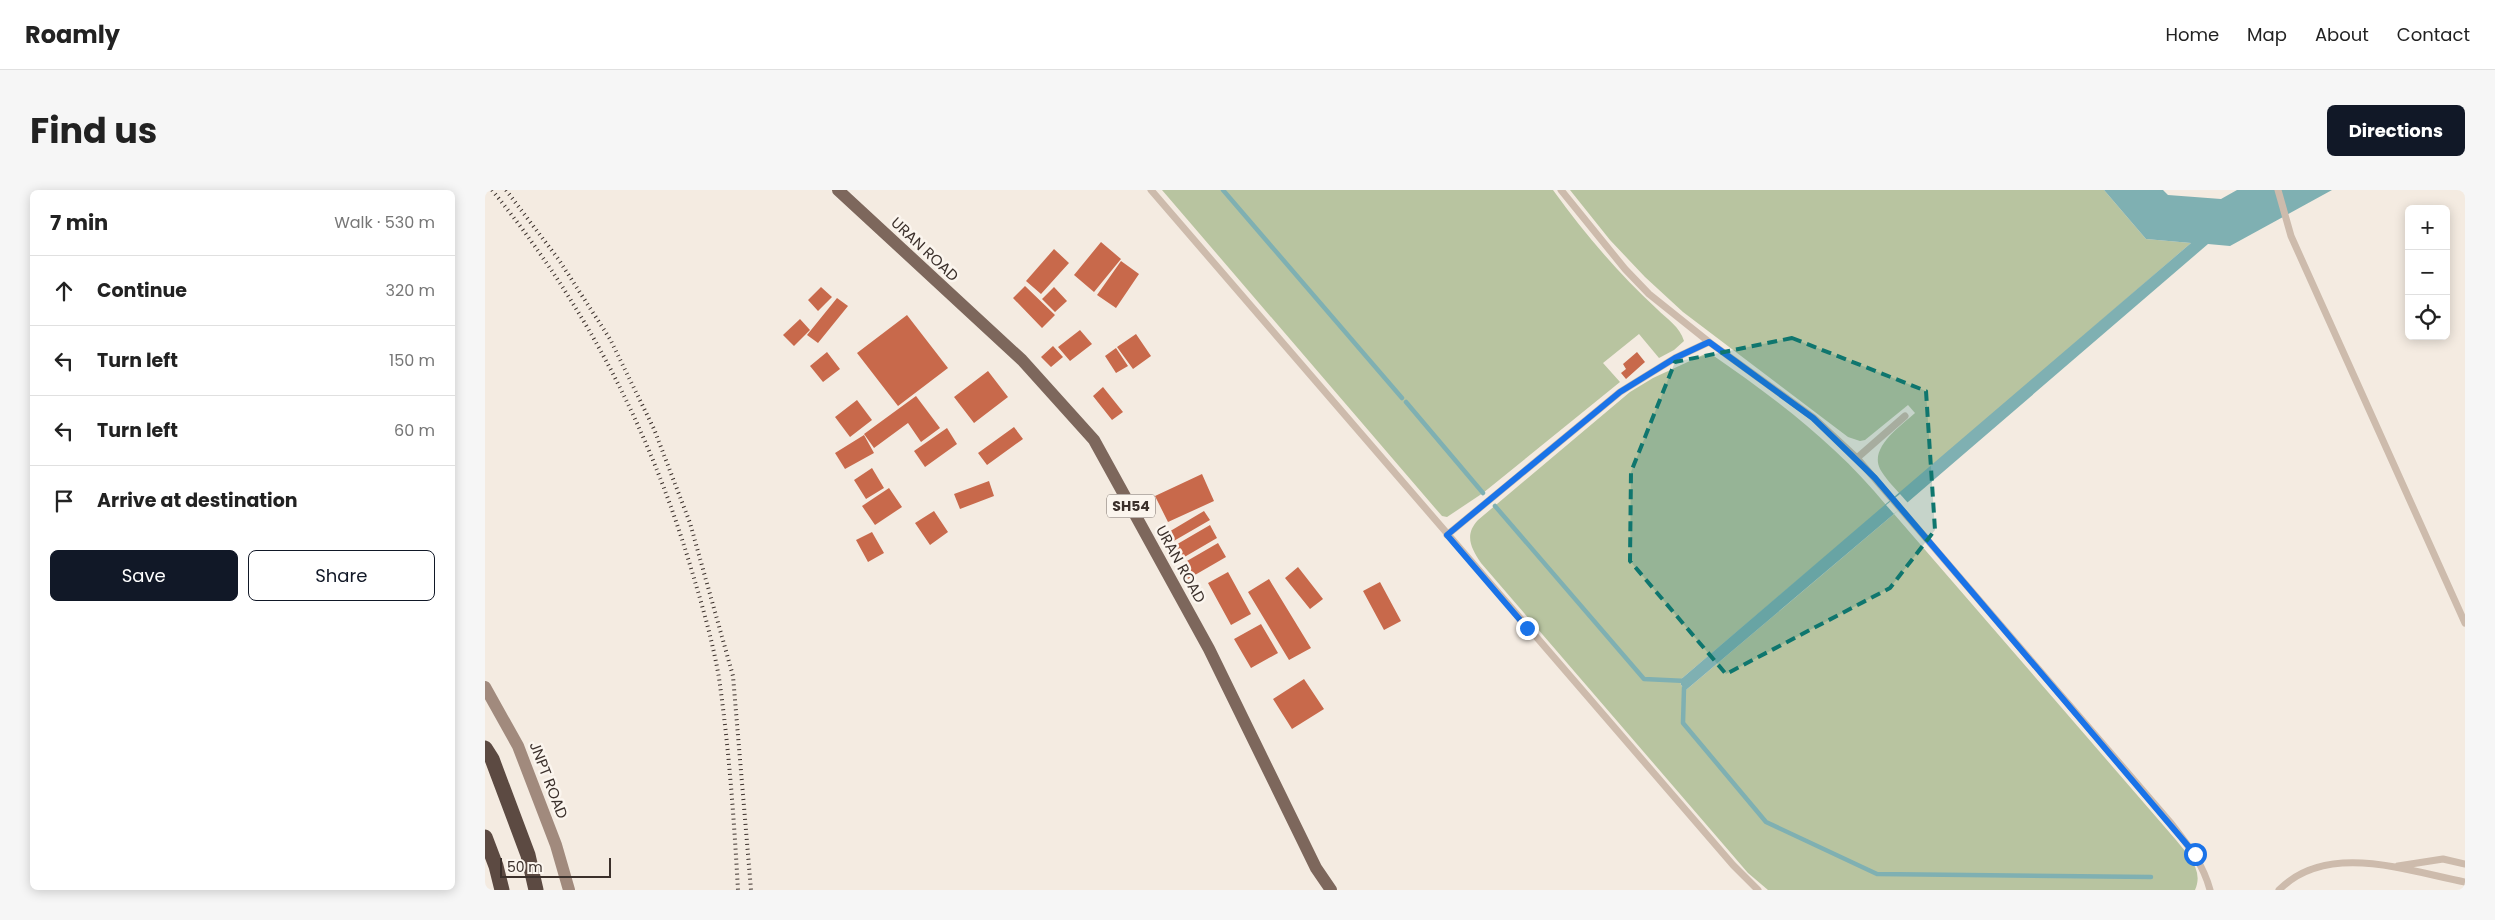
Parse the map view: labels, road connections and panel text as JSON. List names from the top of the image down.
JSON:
{
  "streets": {
    "main road": ["URAN ROAD", "SH54"],
    "street": ["JNPT ROAD"]
  },
  "scale_bar": "50 m",
  "page": {
    "header": "Roamly",
    "nav": [
      "Home",
      "Map",
      "About",
      "Contact"
    ],
    "title": "Find us",
    "buttons": [
      "Directions",
      ["Save", "Share"]
    ],
    "heading": ["7 min", "Walk · 530 m"],
    "map_buttons": ["+", "−"],
    "list": [
      ["Continue", "320 m"],
      ["Turn left", "150 m"],
      ["Turn left", "60 m"],
      "Arrive at destination"
    ],
    "scale": "50 m"
  }
}
